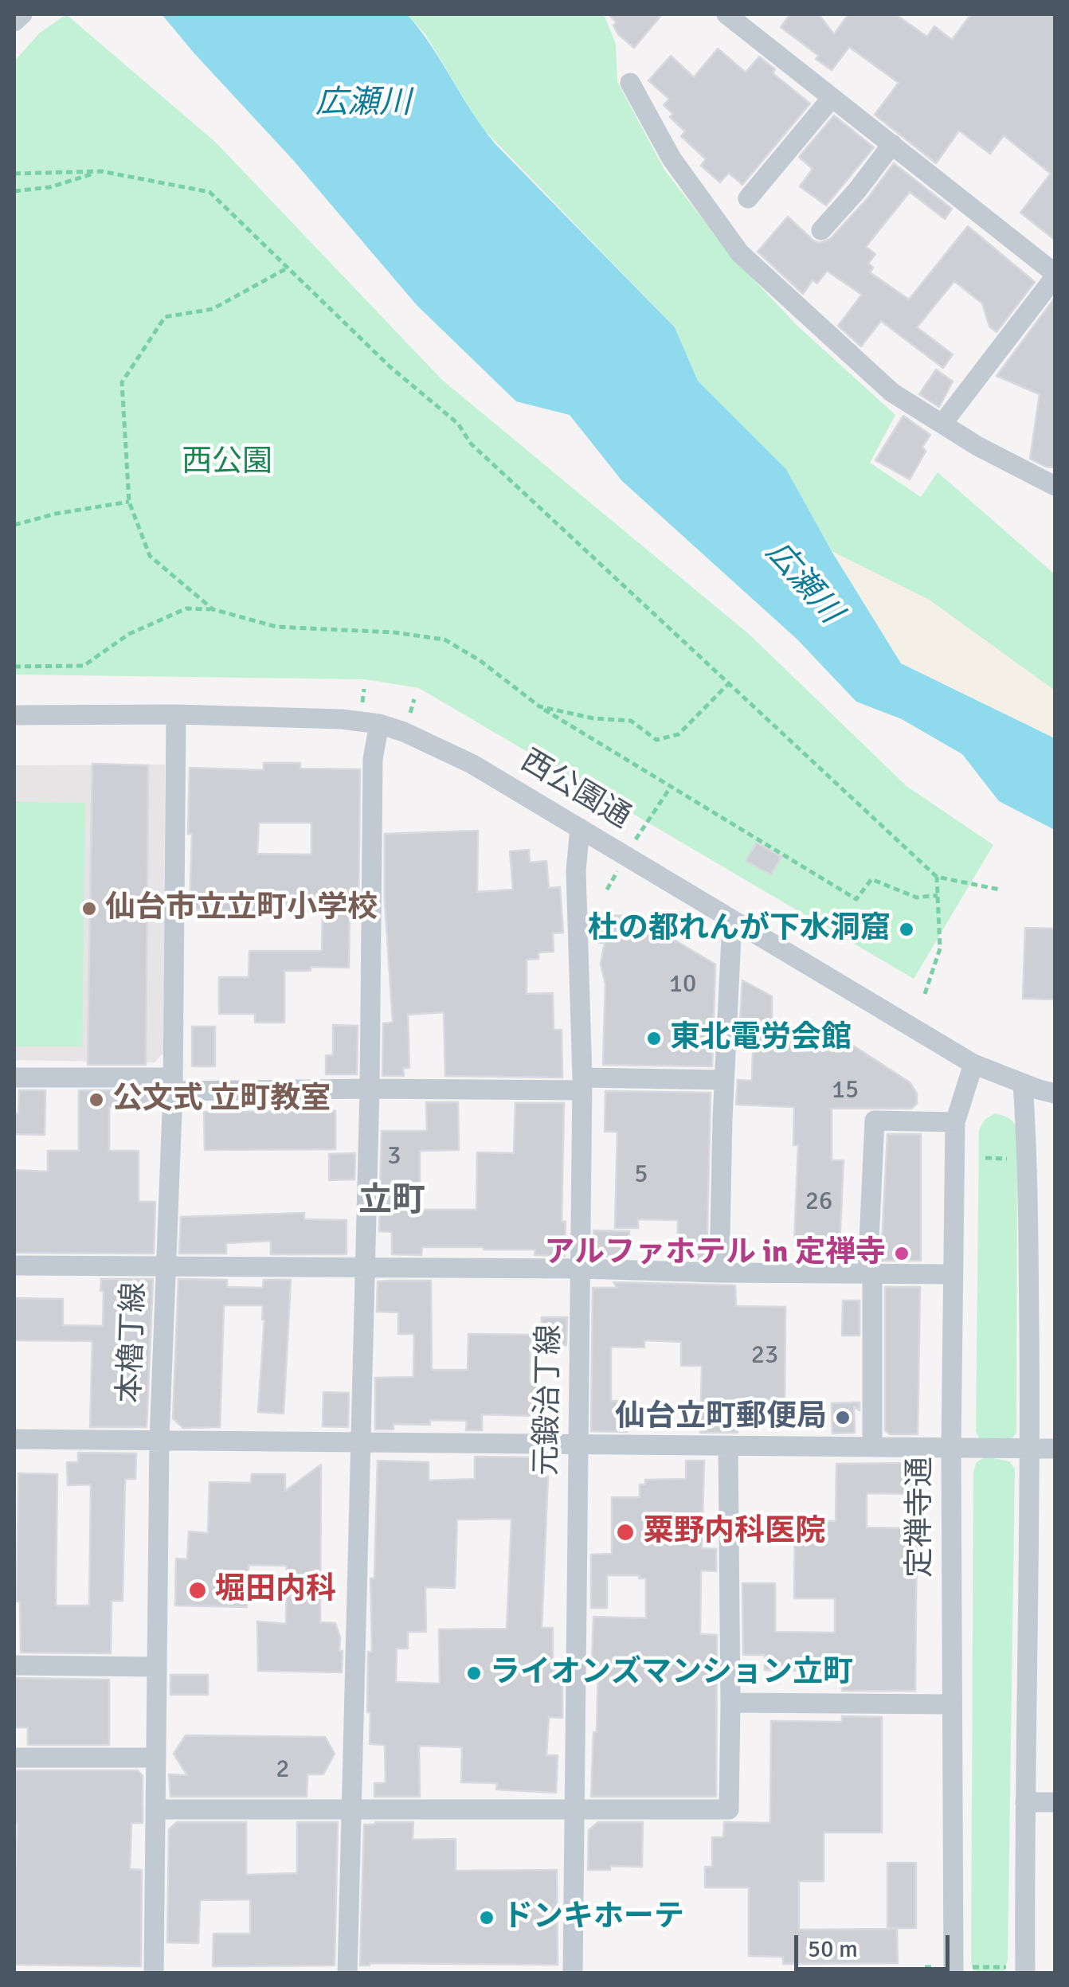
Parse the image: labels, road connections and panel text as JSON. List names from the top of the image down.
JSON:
{
  "streets": {
    "street": [
      "西公園通",
      "本櫓丁線",
      "元鍛治丁線",
      "定禅寺通"
    ]
  },
  "crossings": [
    ["西公園通", "本櫓丁線"],
    ["西公園通", "元鍛治丁線"],
    ["西公園通", "定禅寺通"]
  ],
  "districts": ["立町"],
  "water": ["広瀬川"],
  "parks": ["西公園"],
  "places": [
    "仙台市立立町小学校",
    "杜の都れんが下水洞窟",
    "東北電労会館",
    "公文式 立町教室",
    "アルファホテル in 定禅寺",
    "仙台立町郵便局",
    "粟野内科医院",
    "堀田内科",
    "ライオンズマンション立町",
    "ドンキホーテ"
  ],
  "house_numbers": [
    "10",
    "15",
    "3",
    "5",
    "26",
    "23",
    "2"
  ],
  "scale_bar": "50 m"
}
